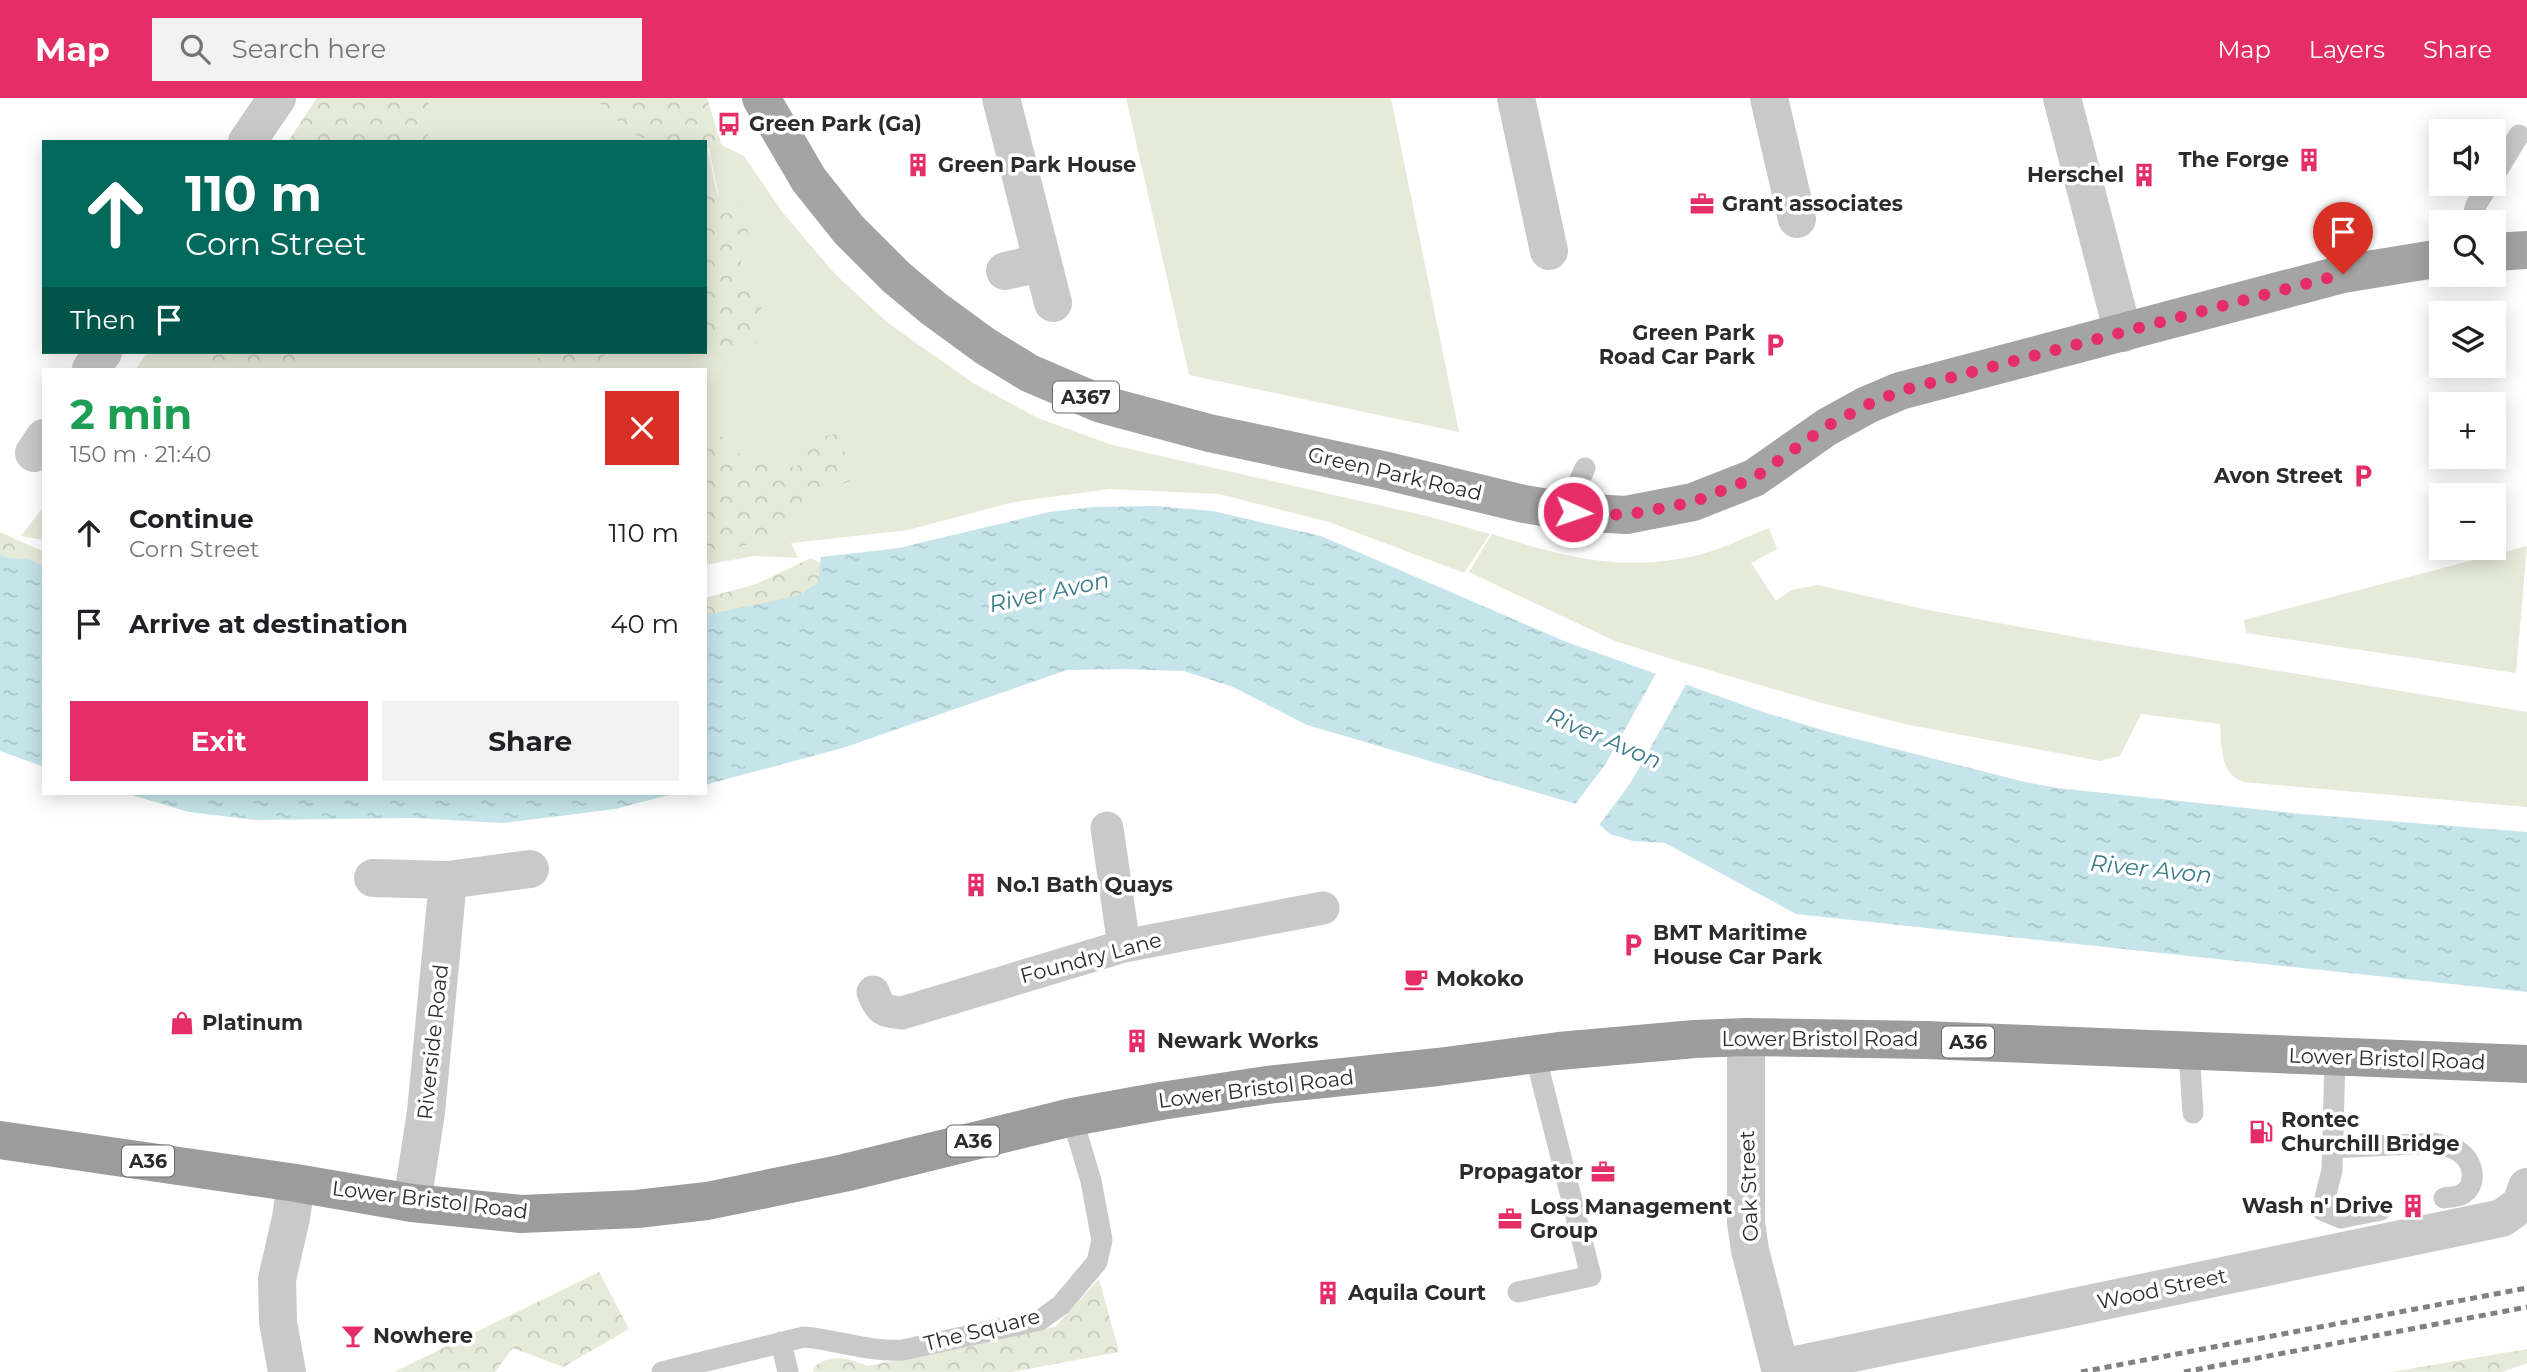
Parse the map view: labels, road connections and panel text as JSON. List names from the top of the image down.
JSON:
{
  "streets": {
    "highway": ["Lower Bristol Road", "A36"],
    "main road": ["A367", "Green Park Road"],
    "street": [
      "Foundry Lane",
      "Riverside Road",
      "Oak Street",
      "Wood Street"
    ],
    "lane": ["The Square"]
  },
  "crossings": [
    ["Lower Bristol Road", "Riverside Road"],
    ["Lower Bristol Road", "Oak Street"],
    ["Lower Bristol Road", "The Square"],
    ["Oak Street", "Wood Street"]
  ],
  "water": ["River Avon"],
  "places": {
    "bus stop": ["Green Park (Ga)"],
    "building": [
      "The Forge",
      "Green Park House",
      "Herschel",
      "No.1 Bath Quays",
      "Newark Works",
      "Wash n' Drive",
      "Aquila Court"
    ],
    "office": ["Grant associates", "Propagator", "Loss Management Group"],
    "parking": ["Green Park Road Car Park", "Avon Street", "BMT Maritime House Car Park"],
    "cafe": ["Mokoko"],
    "shop": ["Platinum"],
    "fuel station": ["Rontec Churchill Bridge"],
    "bar": ["Nowhere"]
  },
  "page": {
    "header": "Map",
    "search": "Search here",
    "nav": ["Map", "Layers", "Share"],
    "map_buttons": ["+", "−"],
    "turn": ["110 m", "Corn Street"],
    "then": "Then",
    "heading": ["2 min", "150 m · 21:40"],
    "list": [
      {
        "name": "Continue",
        "note": "Corn Street",
        "value": "110 m"
      },
      {
        "name": "Arrive at destination",
        "value": "40 m"
      }
    ],
    "buttons": ["Exit", "Share"]
  }
}
